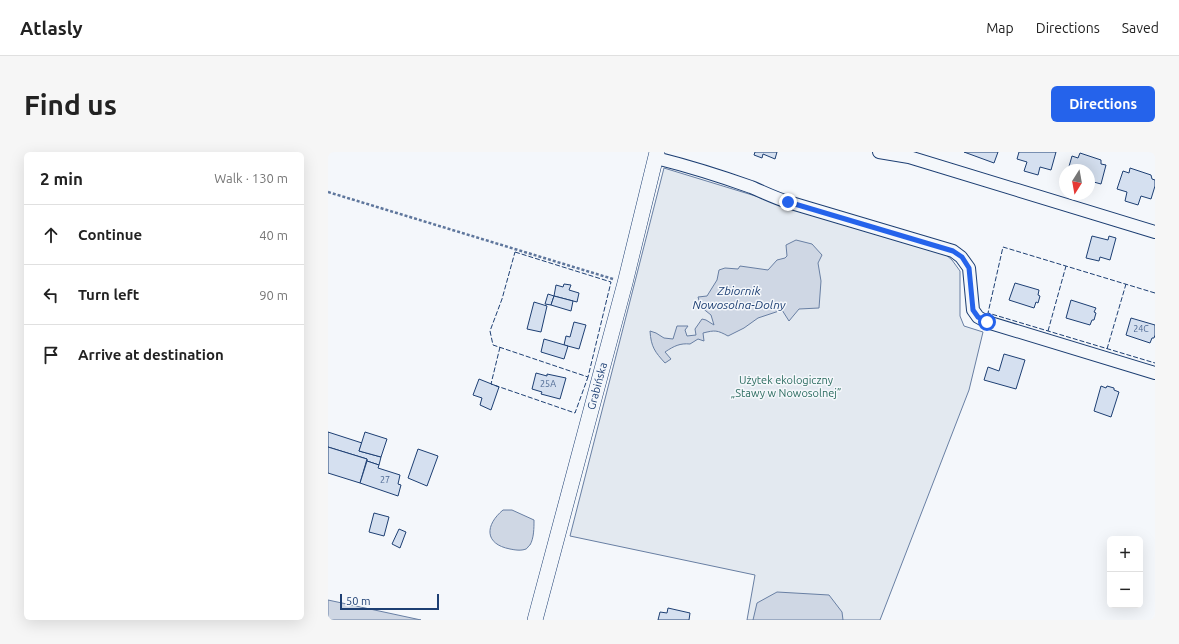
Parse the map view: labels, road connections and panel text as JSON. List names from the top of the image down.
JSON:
{
  "streets": {
    "street": ["Grabińska"]
  },
  "water": ["Zbiornik Nowosolna-Dolny"],
  "parks": ["Użytek ekologiczny „Stawy w Nowosolnej”"],
  "house_numbers": ["24C", "25A", "27"],
  "scale_bar": "50 m",
  "north": "bottom",
  "page": {
    "header": "Atlasly",
    "nav": ["Map", "Directions", "Saved"],
    "buttons": "Directions",
    "title": "Find us",
    "heading": ["2 min", "Walk · 130 m"],
    "list": [
      ["Continue", "40 m"],
      ["Turn left", "90 m"],
      "Arrive at destination"
    ],
    "map_buttons": ["+", "−"],
    "scale": "50 m"
  }
}
